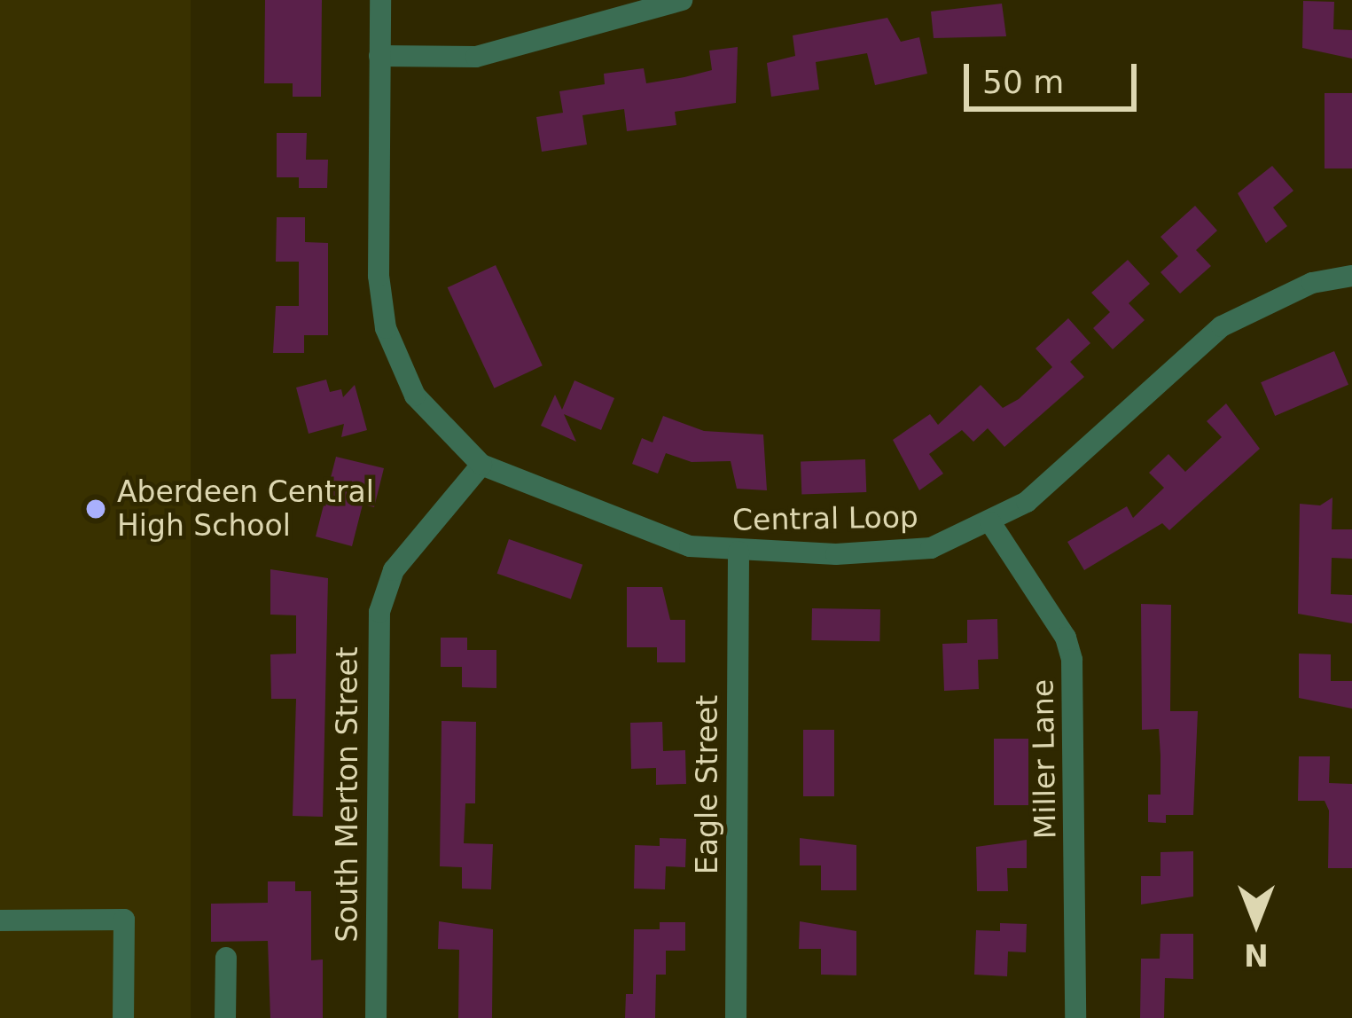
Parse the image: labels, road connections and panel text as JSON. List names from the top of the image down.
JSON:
{
  "streets": {
    "street": [
      "Central Loop",
      "Miller Lane",
      "Eagle Street",
      "South Merton Street"
    ]
  },
  "crossings": [
    ["Central Loop", "Miller Lane"],
    ["Central Loop", "Eagle Street"],
    ["Central Loop", "South Merton Street"]
  ],
  "places": ["Aberdeen Central High School"],
  "scale_bar": "50 m",
  "north": "bottom"
}
